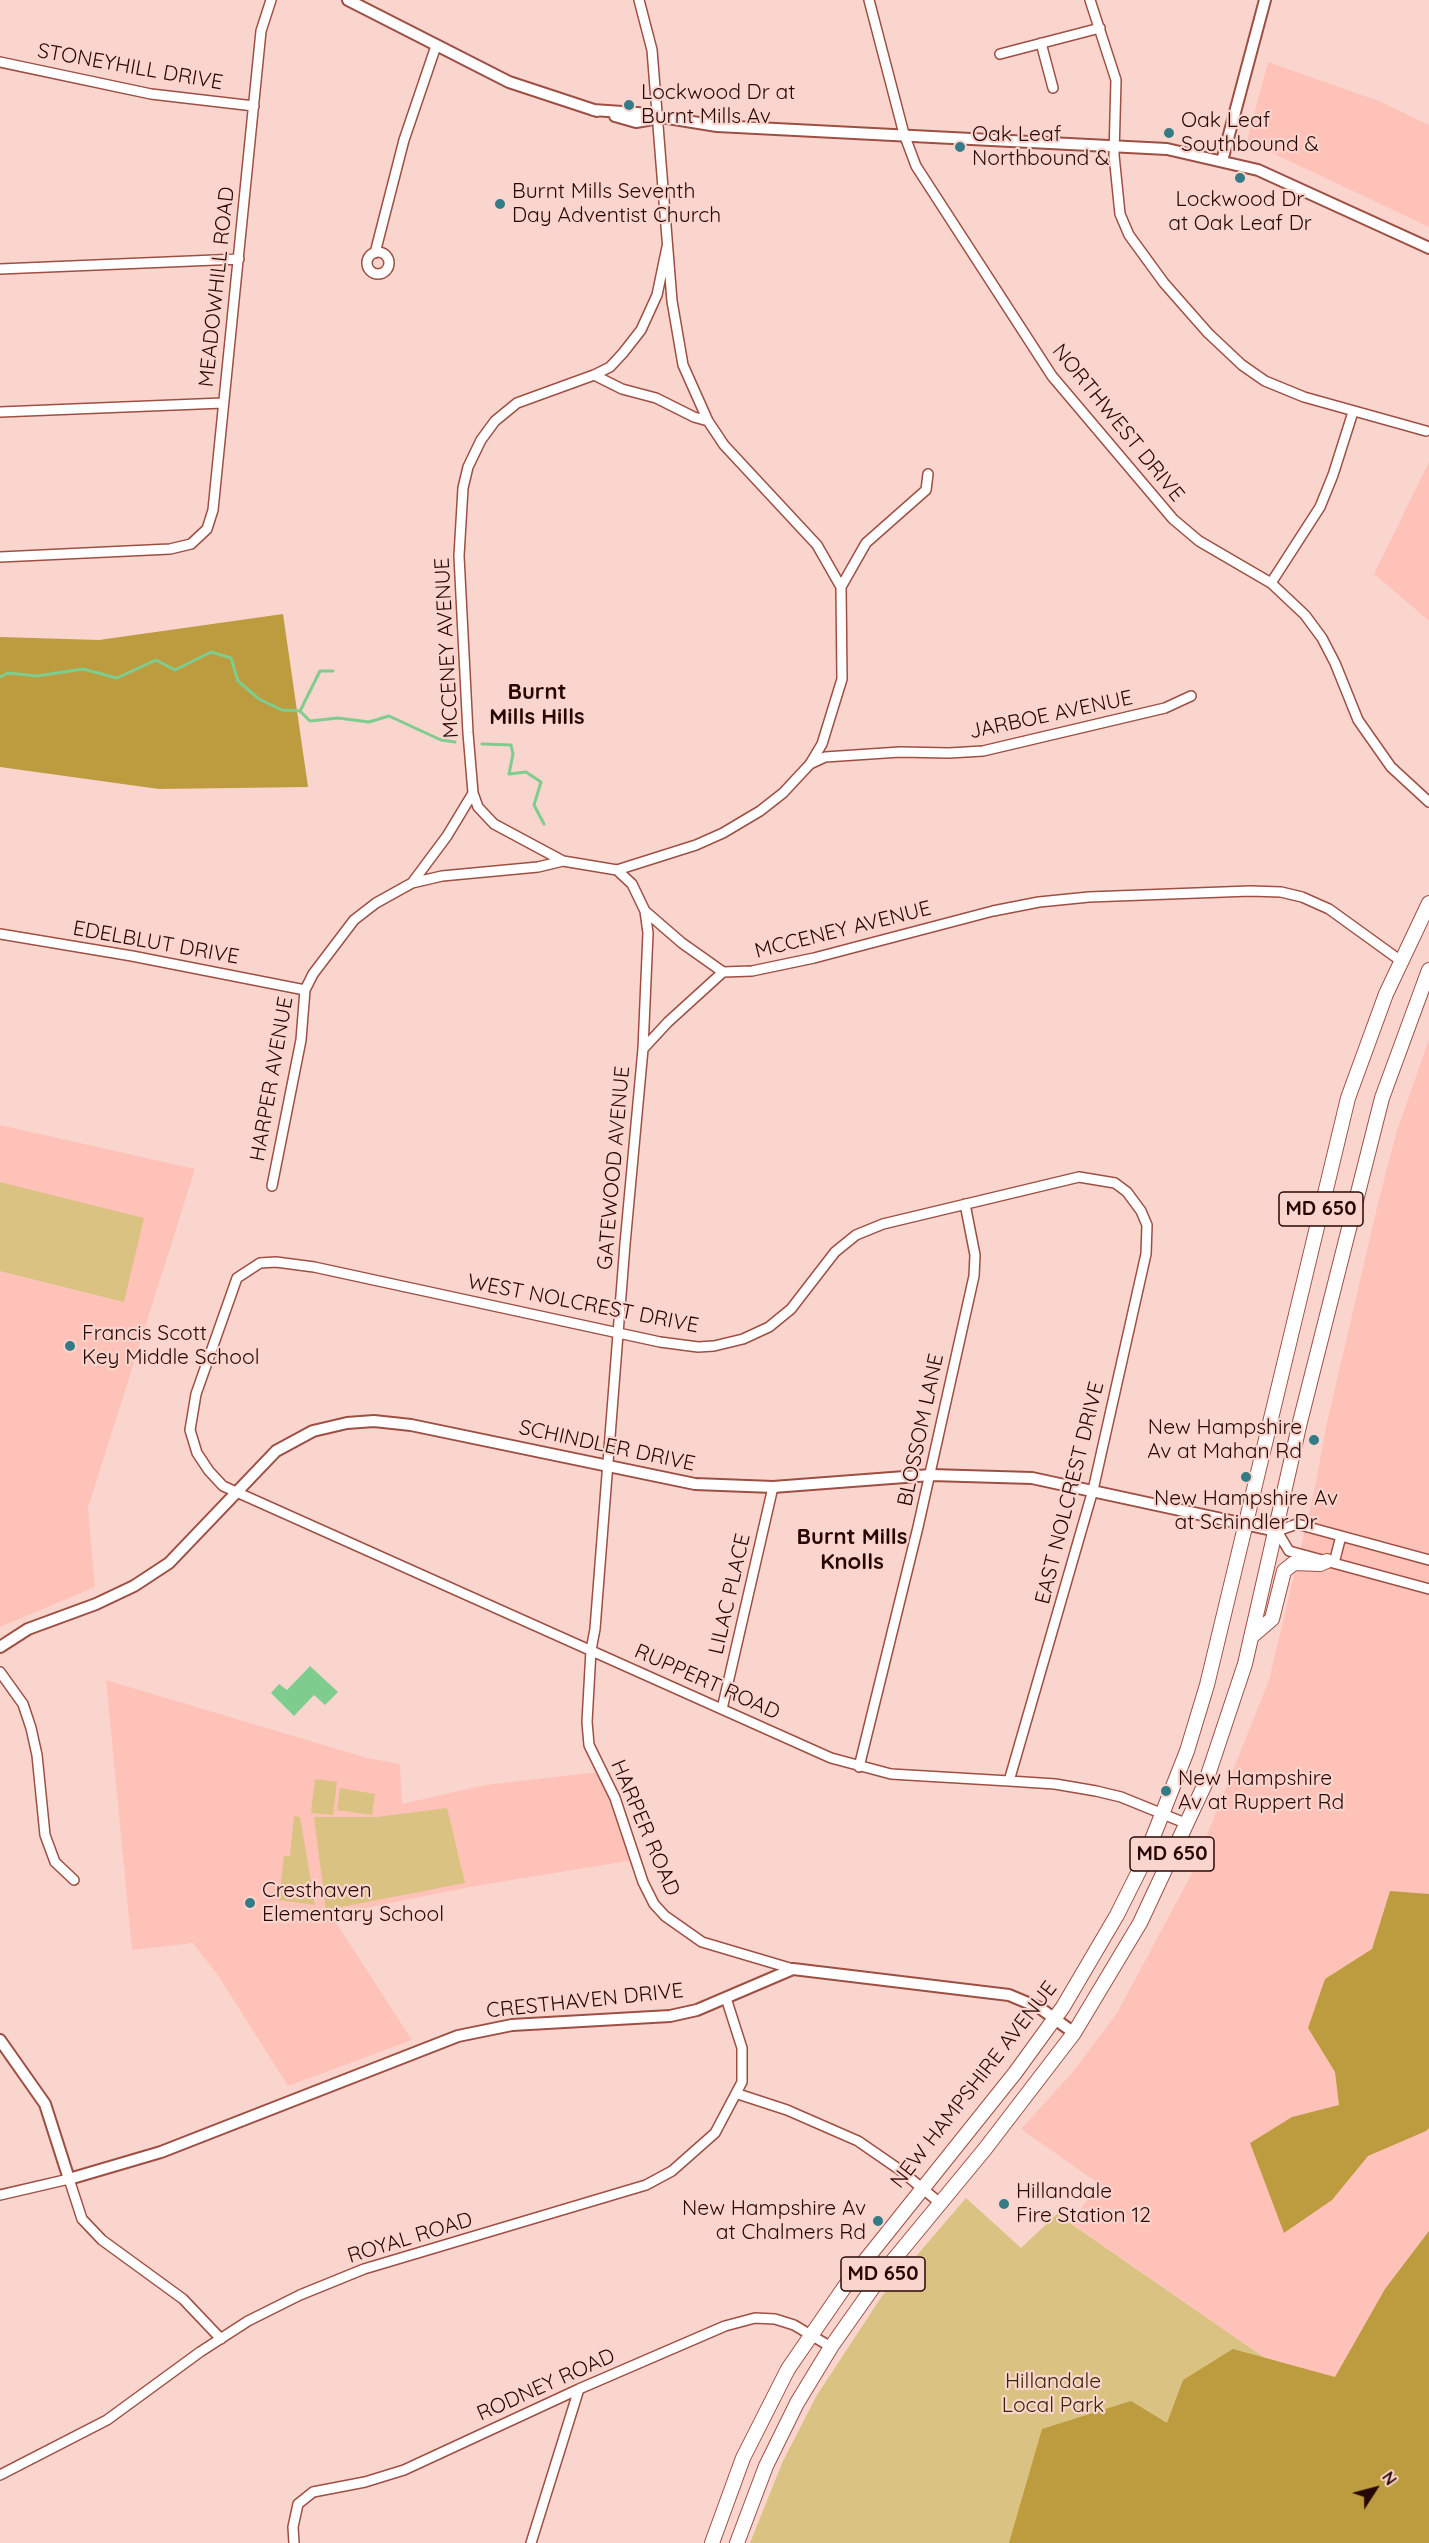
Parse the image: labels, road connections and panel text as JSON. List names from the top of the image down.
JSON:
{
  "streets": {
    "main road": ["MD 650", "NEW HAMPSHIRE AVENUE"],
    "street": [
      "STONEYHILL DRIVE",
      "MEADOWHILL ROAD",
      "NORTHWEST DRIVE",
      "MCCENEY AVENUE",
      "JARBOE AVENUE",
      "EDELBLUT DRIVE",
      "HARPER AVENUE",
      "GATEWOOD AVENUE",
      "WEST NOLCREST DRIVE",
      "BLOSSOM LANE",
      "SCHINDLER DRIVE",
      "EAST NOLCREST DRIVE",
      "LILAC PLACE",
      "RUPPERT ROAD",
      "HARPER ROAD",
      "CRESTHAVEN DRIVE",
      "ROYAL ROAD",
      "RODNEY ROAD"
    ]
  },
  "crossings": [
    ["STONEYHILL DRIVE", "MEADOWHILL ROAD"],
    ["MCCENEY AVENUE", "HARPER AVENUE"],
    ["MCCENEY AVENUE", "GATEWOOD AVENUE"],
    ["MCCENEY AVENUE", "NEW HAMPSHIRE AVENUE"],
    ["EDELBLUT DRIVE", "HARPER AVENUE"],
    ["GATEWOOD AVENUE", "WEST NOLCREST DRIVE"],
    ["GATEWOOD AVENUE", "SCHINDLER DRIVE"],
    ["GATEWOOD AVENUE", "RUPPERT ROAD"],
    ["GATEWOOD AVENUE", "HARPER ROAD"],
    ["WEST NOLCREST DRIVE", "BLOSSOM LANE"],
    ["WEST NOLCREST DRIVE", "SCHINDLER DRIVE"],
    ["WEST NOLCREST DRIVE", "EAST NOLCREST DRIVE"],
    ["WEST NOLCREST DRIVE", "RUPPERT ROAD"],
    ["BLOSSOM LANE", "SCHINDLER DRIVE"],
    ["BLOSSOM LANE", "RUPPERT ROAD"],
    ["SCHINDLER DRIVE", "EAST NOLCREST DRIVE"],
    ["SCHINDLER DRIVE", "LILAC PLACE"],
    ["SCHINDLER DRIVE", "RUPPERT ROAD"],
    ["SCHINDLER DRIVE", "NEW HAMPSHIRE AVENUE"],
    ["EAST NOLCREST DRIVE", "RUPPERT ROAD"],
    ["LILAC PLACE", "RUPPERT ROAD"],
    ["RUPPERT ROAD", "HARPER ROAD"],
    ["RUPPERT ROAD", "NEW HAMPSHIRE AVENUE"],
    ["HARPER ROAD", "CRESTHAVEN DRIVE"],
    ["CRESTHAVEN DRIVE", "NEW HAMPSHIRE AVENUE"],
    ["CRESTHAVEN DRIVE", "ROYAL ROAD"],
    ["NEW HAMPSHIRE AVENUE", "RODNEY ROAD"]
  ],
  "districts": ["Burnt Mills Hills", "Burnt Mills Knolls"],
  "parks": ["Hillandale Local Park"],
  "places": [
    "Lockwood Dr at Burnt Mills Av",
    "Oak Leaf Southbound &",
    "Oak Leaf Northbound &",
    "Lockwood Dr at Oak Leaf Dr",
    "Burnt Mills Seventh Day Adventist Church",
    "Francis Scott Key Middle School",
    "New Hampshire Av at Mahan Rd",
    "New Hampshire Av at Schindler Dr",
    "New Hampshire Av at Ruppert Rd",
    "Cresthaven Elementary School",
    "Hillandale Fire Station 12",
    "New Hampshire Av at Chalmers Rd"
  ],
  "north": "top right"
}
